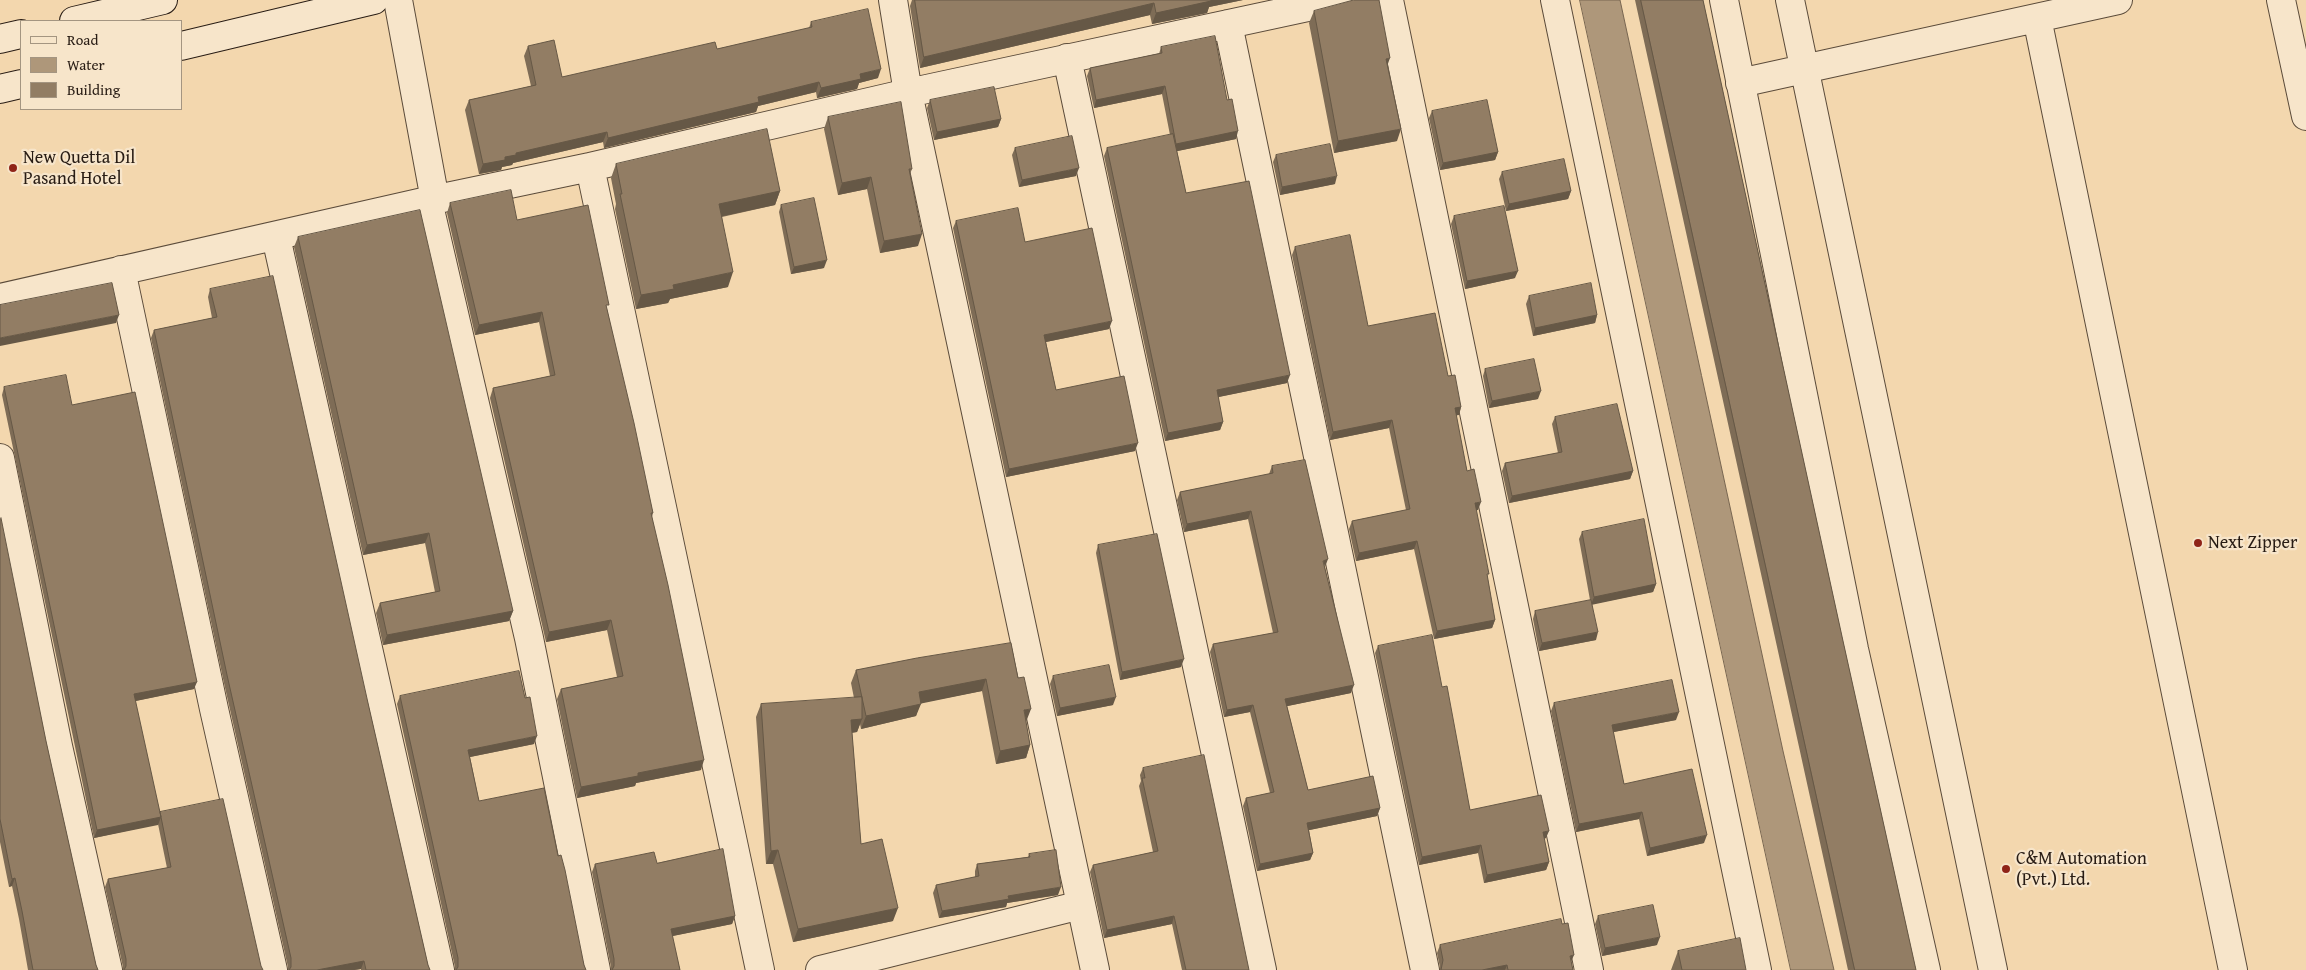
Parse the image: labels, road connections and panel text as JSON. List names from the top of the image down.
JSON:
{
  "places": ["New Quetta Dil Pasand Hotel", "Next Zipper", "C&M Automation (Pvt.) Ltd."],
  "legend": ["Road", "Water", "Building"]
}
